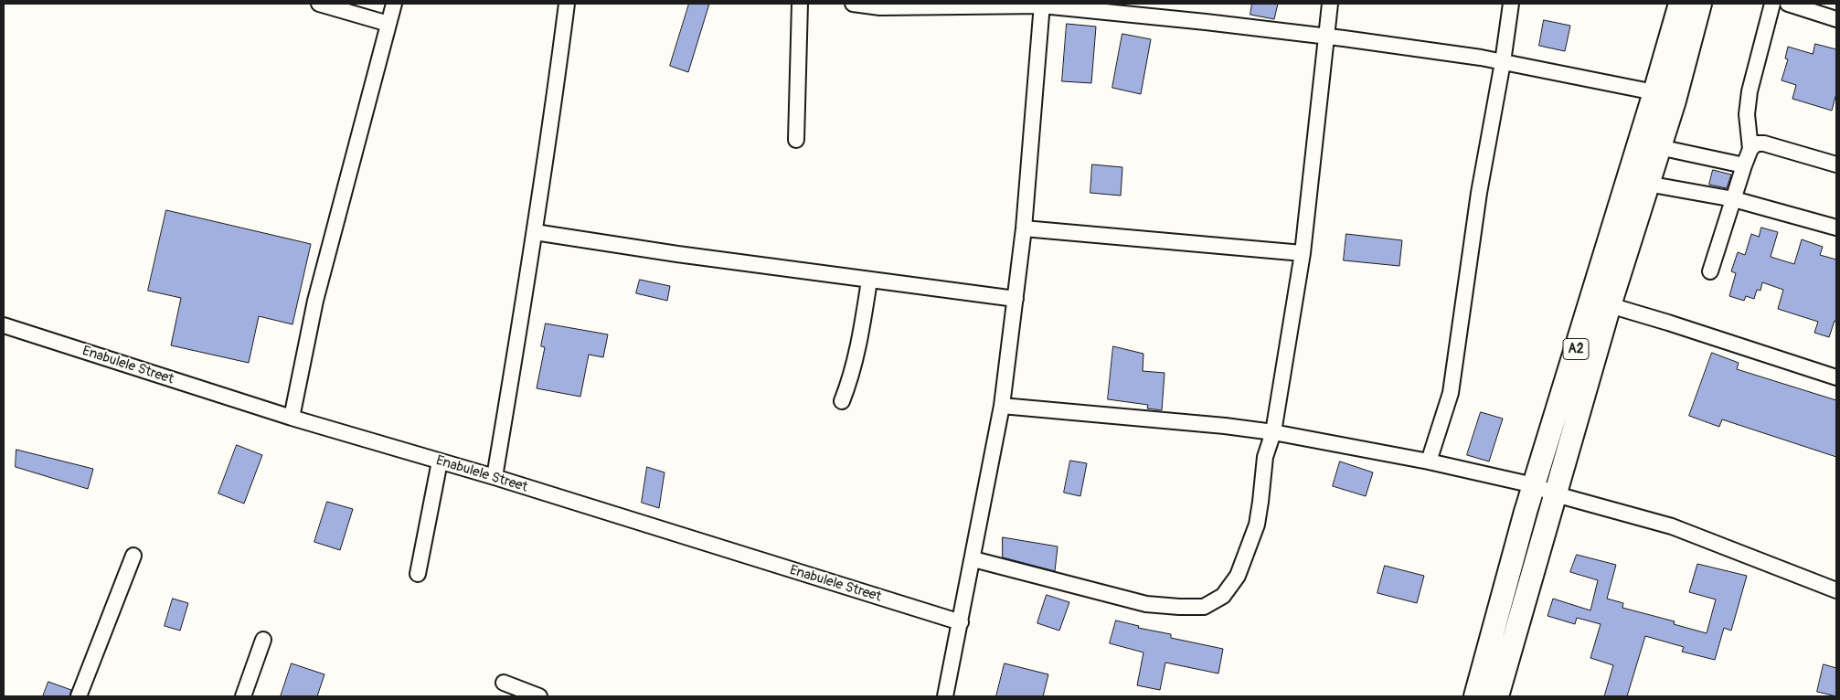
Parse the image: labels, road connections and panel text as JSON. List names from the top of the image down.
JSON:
{
  "streets": {
    "highway": ["A2"],
    "street": ["Enabulele Street"]
  }
}
